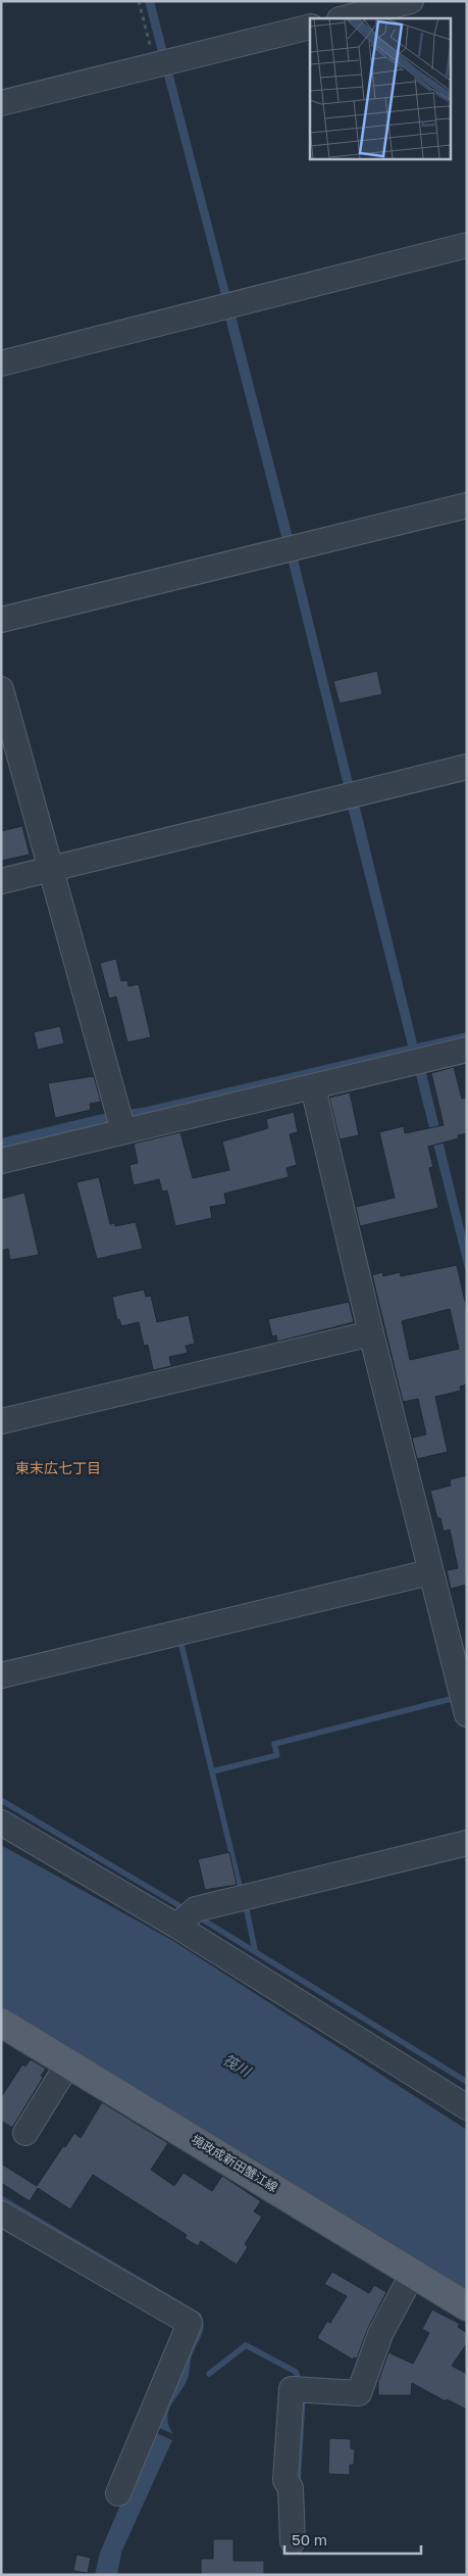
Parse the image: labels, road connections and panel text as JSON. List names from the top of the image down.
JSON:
{
  "streets": {
    "main road": ["境政成新田蟹江線"]
  },
  "districts": ["東末広七丁目"],
  "water": ["筏川"],
  "scale_bar": "50 m"
}
